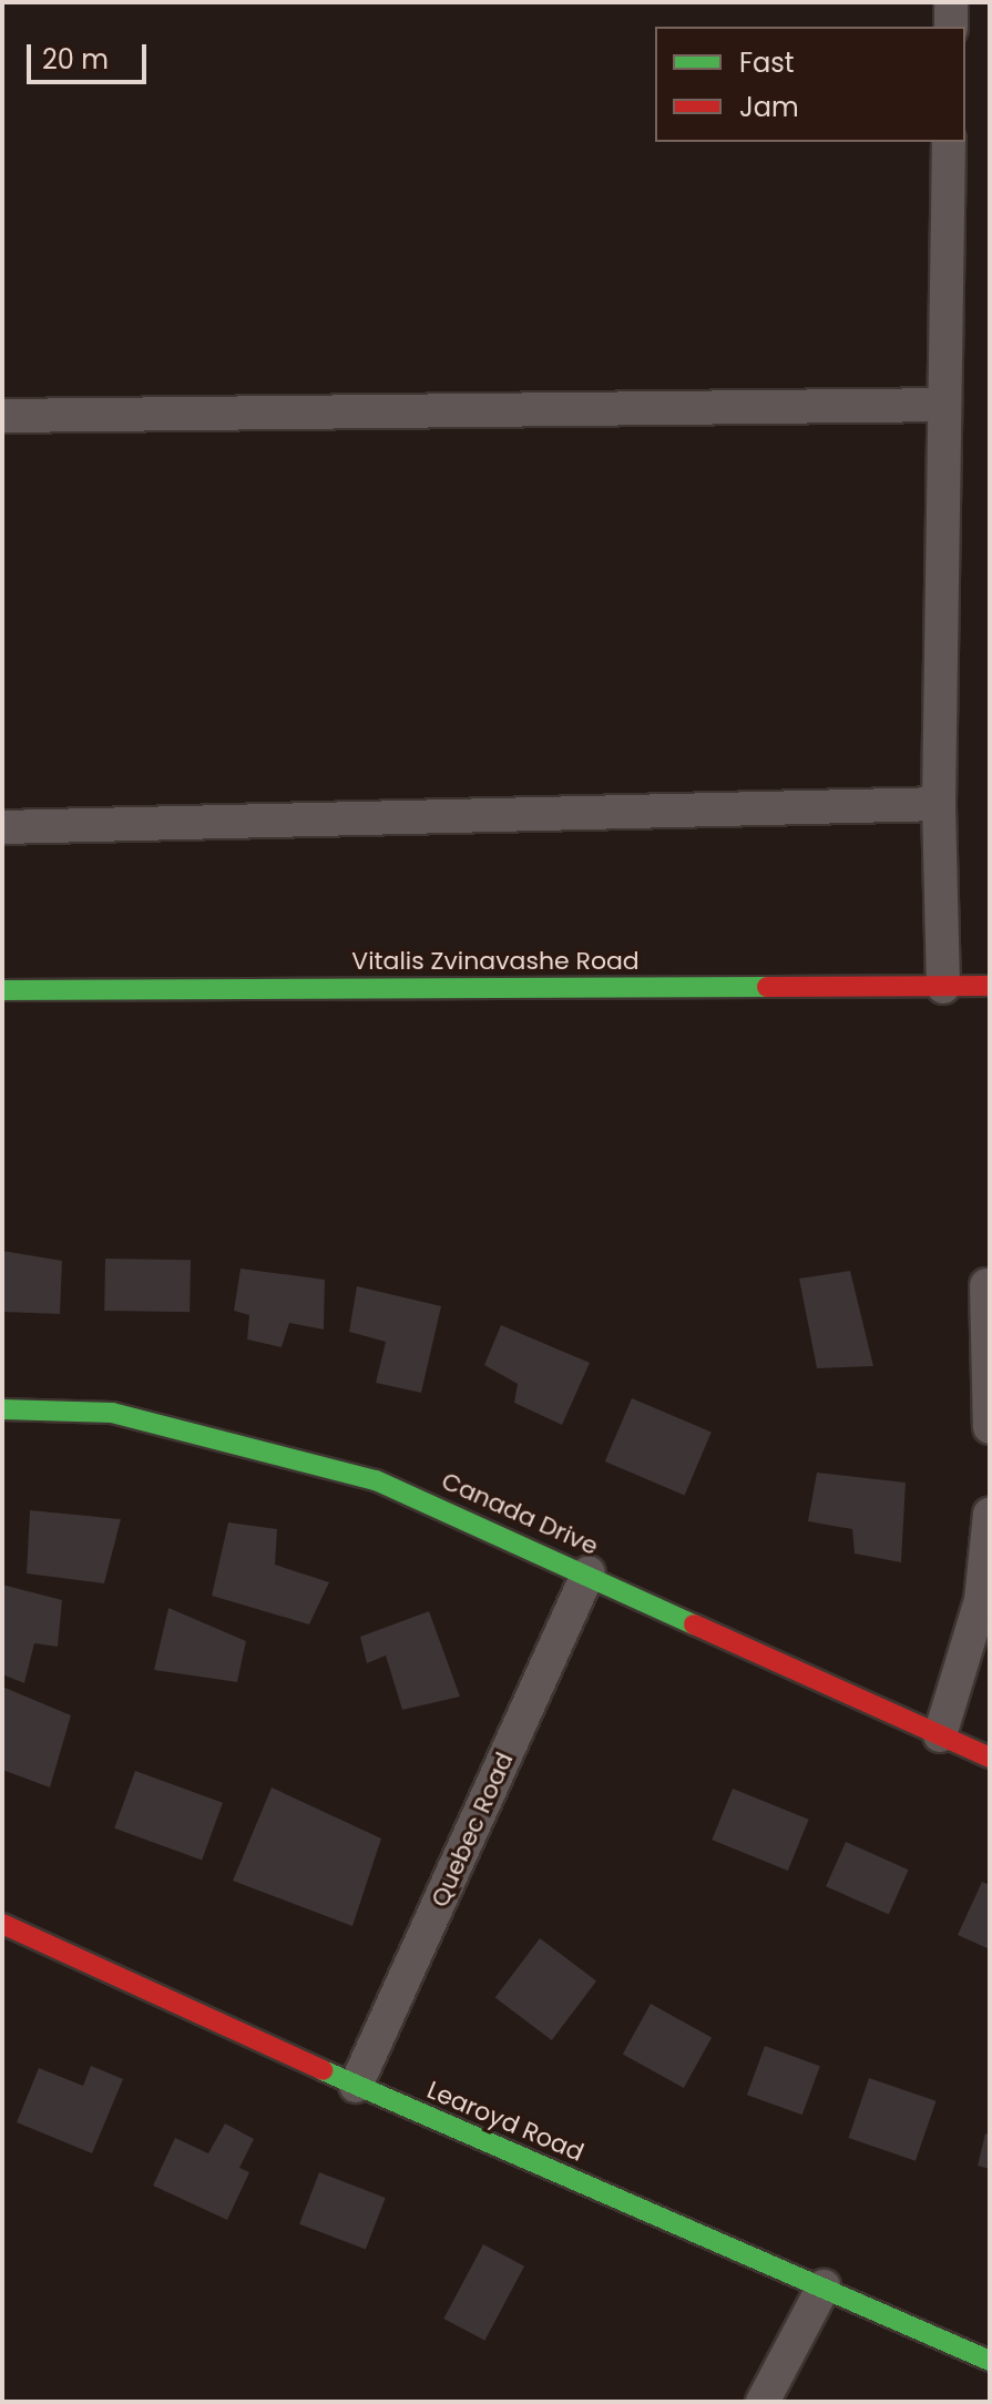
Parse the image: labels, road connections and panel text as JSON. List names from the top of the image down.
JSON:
{
  "streets": {
    "street": [
      "Vitalis Zvinavashe Road",
      "Canada Drive",
      "Quebec Road",
      "Learoyd Road"
    ]
  },
  "crossings": [
    ["Canada Drive", "Quebec Road"],
    ["Quebec Road", "Learoyd Road"]
  ],
  "legend": ["Fast", "Jam"],
  "scale_bar": "20 m"
}
